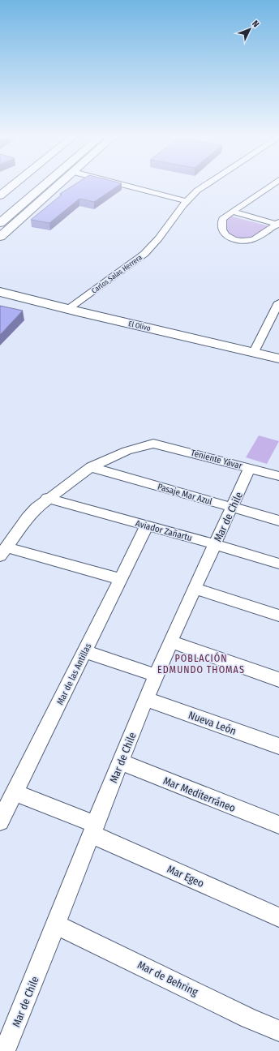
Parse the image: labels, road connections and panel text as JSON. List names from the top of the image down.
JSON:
{
  "streets": {
    "main road": ["El Olivo"],
    "street": [
      "Carlos Salas Herrera",
      "Teniente Yávar",
      "Pasaje Mar Azul",
      "Mar de Chile",
      "Aviador Zañartu",
      "Mar de las Antillas",
      "Nueva León",
      "Mar Mediterráneo",
      "Mar Egeo",
      "Mar de Behring"
    ]
  },
  "crossings": [
    ["Carlos Salas Herrera", "El Olivo"],
    ["Teniente Yávar", "Pasaje Mar Azul"],
    ["Teniente Yávar", "Mar de Chile"],
    ["Pasaje Mar Azul", "Mar de Chile"],
    ["Mar de Chile", "Aviador Zañartu"],
    ["Mar de Chile", "Nueva León"],
    ["Mar de Chile", "Mar Mediterráneo"],
    ["Mar de Chile", "Mar Egeo"],
    ["Mar de Chile", "Mar de Behring"],
    ["Aviador Zañartu", "Mar de las Antillas"],
    ["Mar de las Antillas", "Mar Egeo"]
  ],
  "districts": ["POBLACIÓN EDMUNDO THOMAS"],
  "north": "top right"
}
